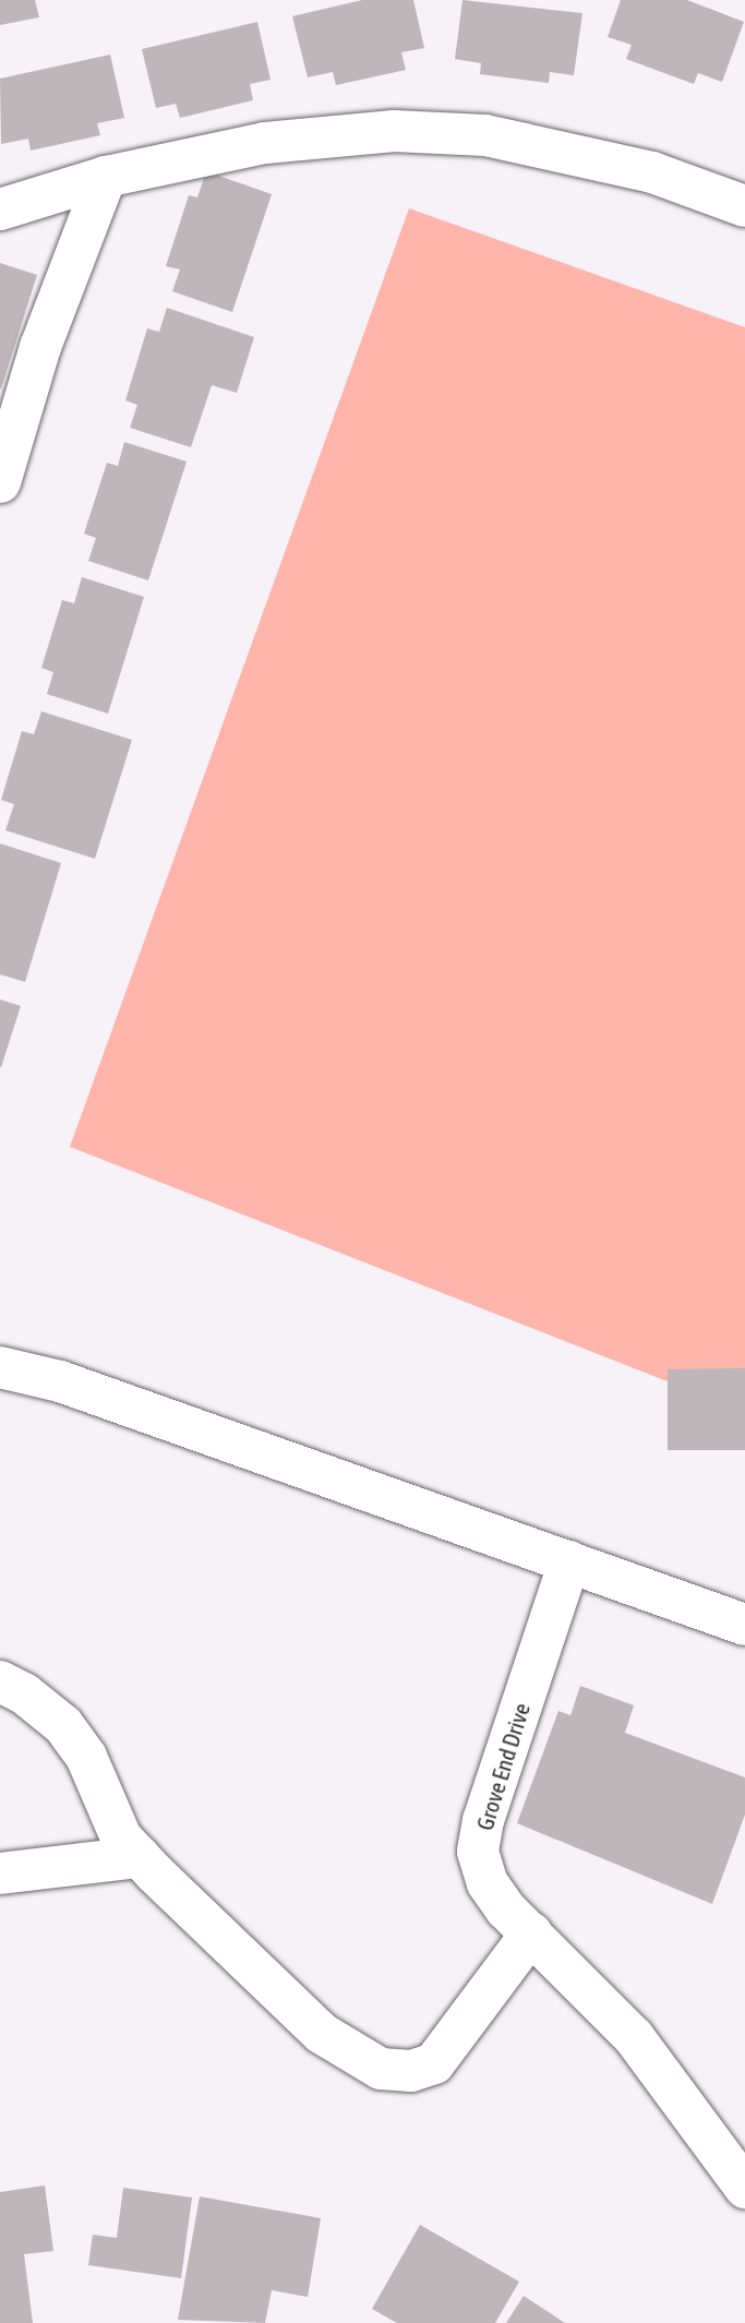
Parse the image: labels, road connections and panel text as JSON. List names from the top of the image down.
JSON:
{
  "streets": {
    "street": ["Grove End Drive"]
  }
}
